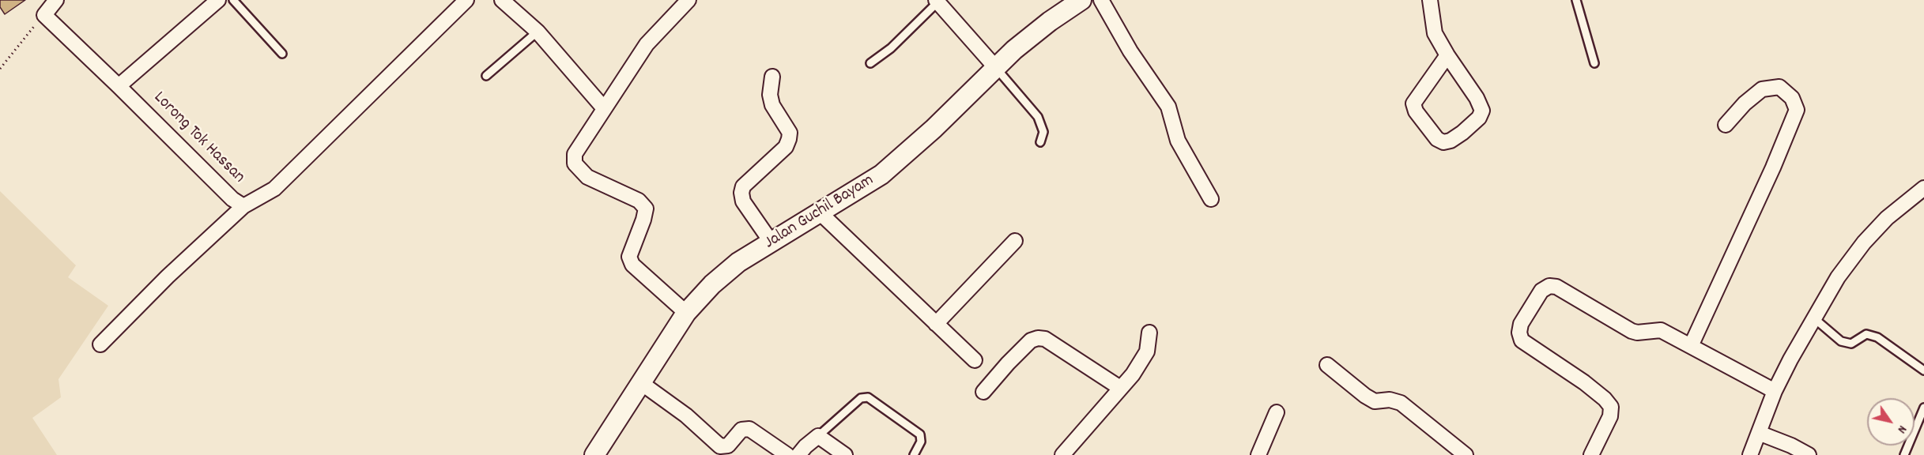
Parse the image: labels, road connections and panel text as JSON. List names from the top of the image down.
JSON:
{
  "streets": {
    "main road": ["Jalan Guchil Bayam"],
    "street": ["Lorong Tok Hassan"]
  },
  "north": "bottom right"
}
